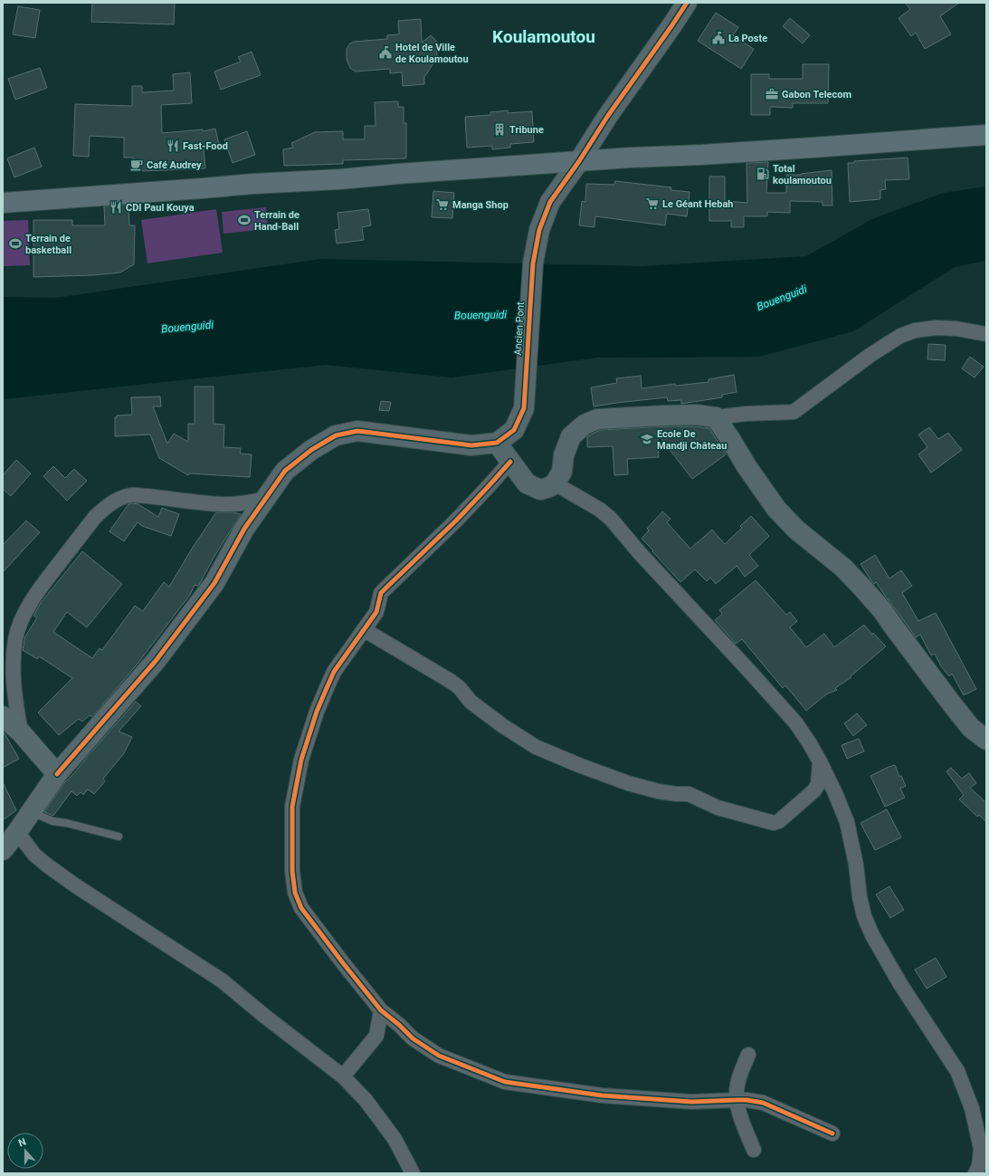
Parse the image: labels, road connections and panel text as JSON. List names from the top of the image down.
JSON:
{
  "streets": {
    "street": ["Ancien Pont"]
  },
  "districts": ["Koulamoutou"],
  "water": ["Bouenguidi"],
  "places": {
    "public building": ["La Poste", "Hotel de Ville de Koulamoutou"],
    "office": ["Gabon Telecom"],
    "building": ["Tribune"],
    "restaurant": ["Fast-Food", "CDI Paul Kouya"],
    "cafe": ["Café Audrey"],
    "fuel station": ["Total koulamoutou"],
    "supermarket": ["Le Géant Hebah", "Manga Shop"],
    "sports": ["Terrain de Hand-Ball", "Terrain de basketball"],
    "school or university": ["Ecole De Mandji Château"]
  },
  "north": "top"
}
